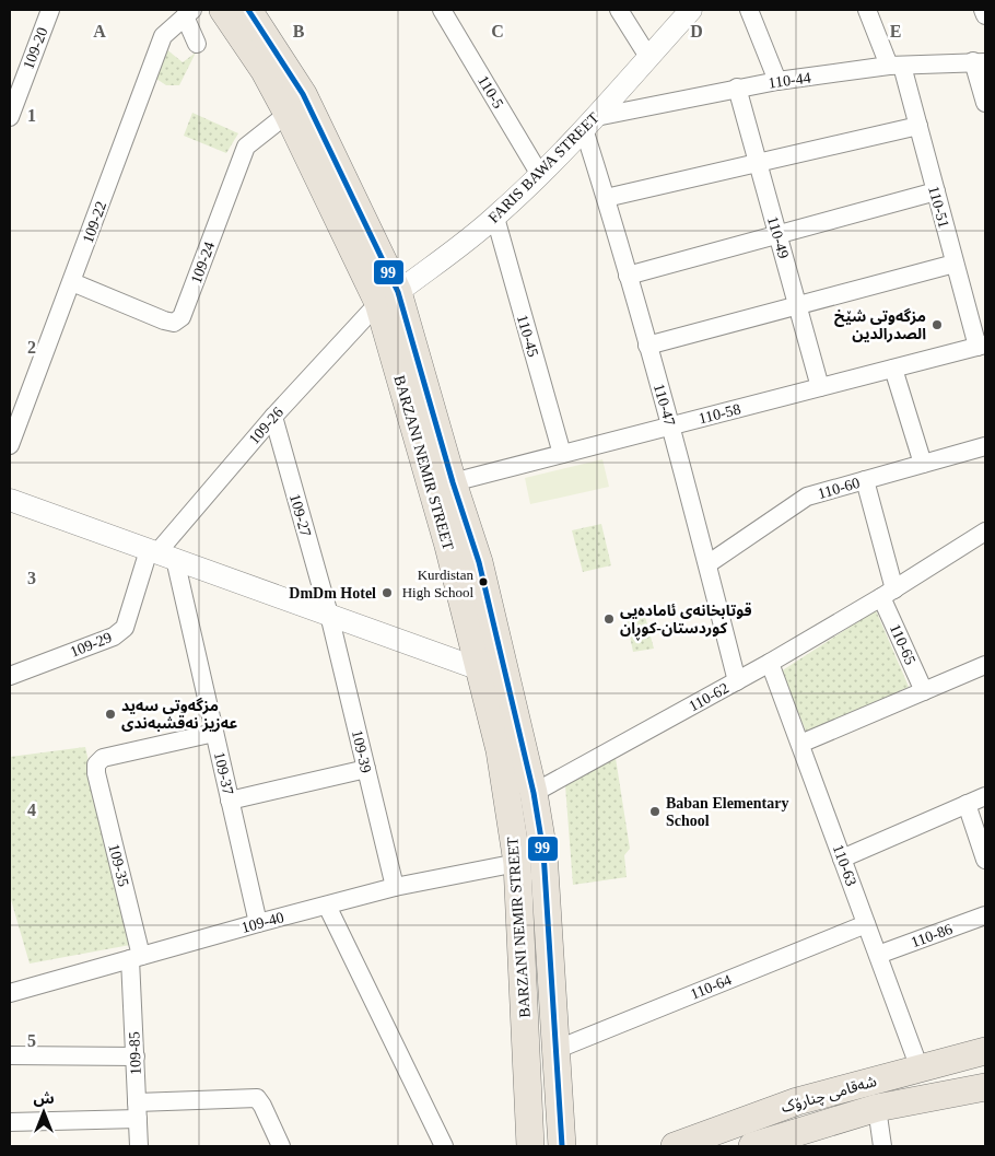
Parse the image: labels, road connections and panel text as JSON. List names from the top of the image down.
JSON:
{
  "streets": {
    "main road": ["BARZANI NEMIR STREET", "شەقامی چنارۆک"],
    "street": [
      "109-20",
      "110-44",
      "110-5",
      "FARIS BAWA STREET",
      "110-51",
      "109-22",
      "110-49",
      "109-24",
      "110-45",
      "110-47",
      "110-58",
      "109-26",
      "110-60",
      "109-27",
      "109-29",
      "110-65",
      "110-62",
      "109-39",
      "109-37",
      "109-35",
      "110-63",
      "109-40",
      "110-86",
      "110-64",
      "109-85"
    ]
  },
  "crossings": [
    ["110-44", "FARIS BAWA STREET"],
    ["110-44", "110-51"],
    ["110-44", "110-49"],
    ["110-44", "110-47"],
    ["110-5", "FARIS BAWA STREET"],
    ["FARIS BAWA STREET", "110-45"],
    ["FARIS BAWA STREET", "110-47"],
    ["FARIS BAWA STREET", "109-26"],
    ["FARIS BAWA STREET", "BARZANI NEMIR STREET"],
    ["110-51", "110-58"],
    ["109-22", "109-24"],
    ["110-49", "110-58"],
    ["109-24", "BARZANI NEMIR STREET"],
    ["110-45", "110-58"],
    ["110-47", "110-58"],
    ["110-47", "110-60"],
    ["110-47", "110-62"],
    ["110-58", "BARZANI NEMIR STREET"],
    ["109-26", "BARZANI NEMIR STREET"],
    ["109-26", "109-27"],
    ["109-26", "109-29"],
    ["109-26", "109-37"],
    ["BARZANI NEMIR STREET", "110-62"],
    ["BARZANI NEMIR STREET", "109-40"],
    ["BARZANI NEMIR STREET", "110-64"],
    ["110-60", "110-65"],
    ["109-27", "109-39"],
    ["109-29", "109-37"],
    ["110-65", "110-62"],
    ["110-62", "110-63"],
    ["109-39", "109-40"],
    ["109-37", "109-35"],
    ["109-37", "109-40"],
    ["109-35", "109-40"],
    ["109-35", "109-85"],
    ["110-63", "110-86"],
    ["110-63", "110-64"],
    ["110-63", "شەقامی چنارۆک"],
    ["109-40", "109-85"]
  ],
  "places": [
    "مزگەوتی شێخ الصدرالدين",
    "Kurdistan High School",
    "DmDm Hotel",
    "قوتابخانەی ئامادەیی کوردستان-کوڕان",
    "مزگەوتی سەید عەزیز نەقشبەندی",
    "Baban Elementary School"
  ],
  "lines": ["transit line 99"],
  "north": "top",
  "grid": {
    "columns": [
      "A",
      "B",
      "C",
      "D",
      "E"
    ],
    "rows": [
      "1",
      "2",
      "3",
      "4",
      "5"
    ]
  }
}
